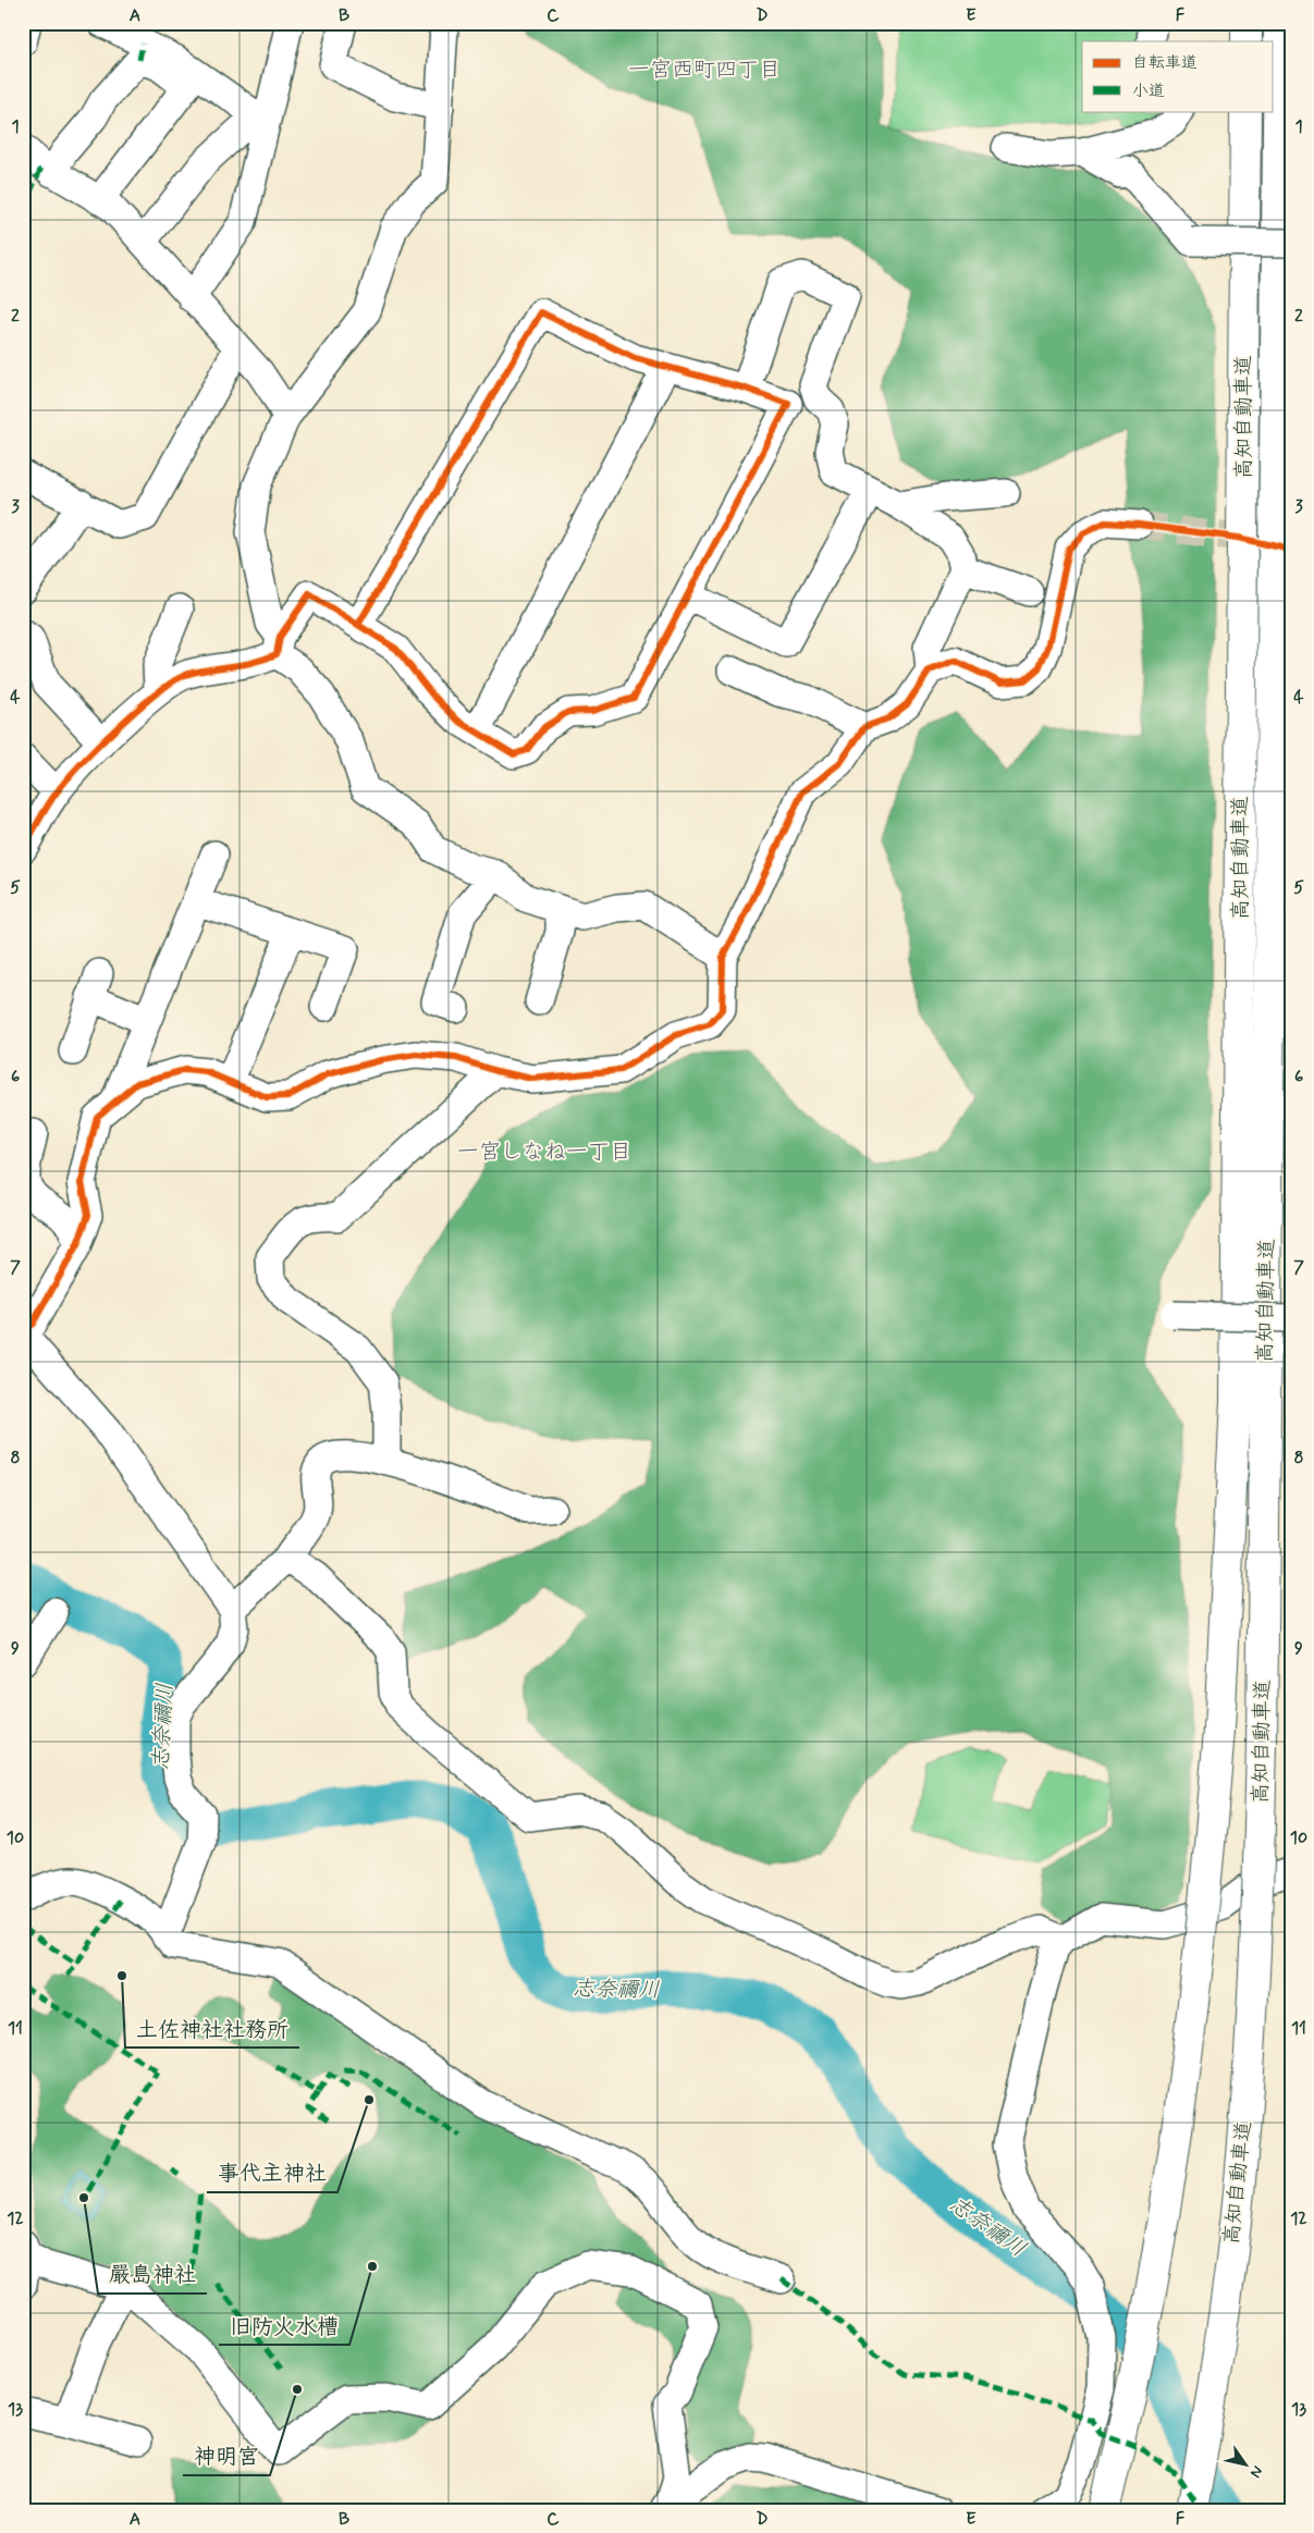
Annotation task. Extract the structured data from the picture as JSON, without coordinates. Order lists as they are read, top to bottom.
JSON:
{
  "streets": {
    "highway": ["高知自動車道"]
  },
  "districts": ["一宮西町四丁目", "一宮しなね一丁目"],
  "water": ["志奈禰川"],
  "places": [
    "土佐神社社務所",
    "事代主神社",
    "嚴島神社",
    "旧防火水槽",
    "神明宮"
  ],
  "legend": ["自転車道", "小道"],
  "north": "bottom right",
  "grid": {
    "columns": [
      "A",
      "B",
      "C",
      "D",
      "E",
      "F"
    ],
    "rows": [
      "1",
      "2",
      "3",
      "4",
      "5",
      "6",
      "7",
      "8",
      "9",
      "10",
      "11",
      "12",
      "13"
    ]
  }
}
